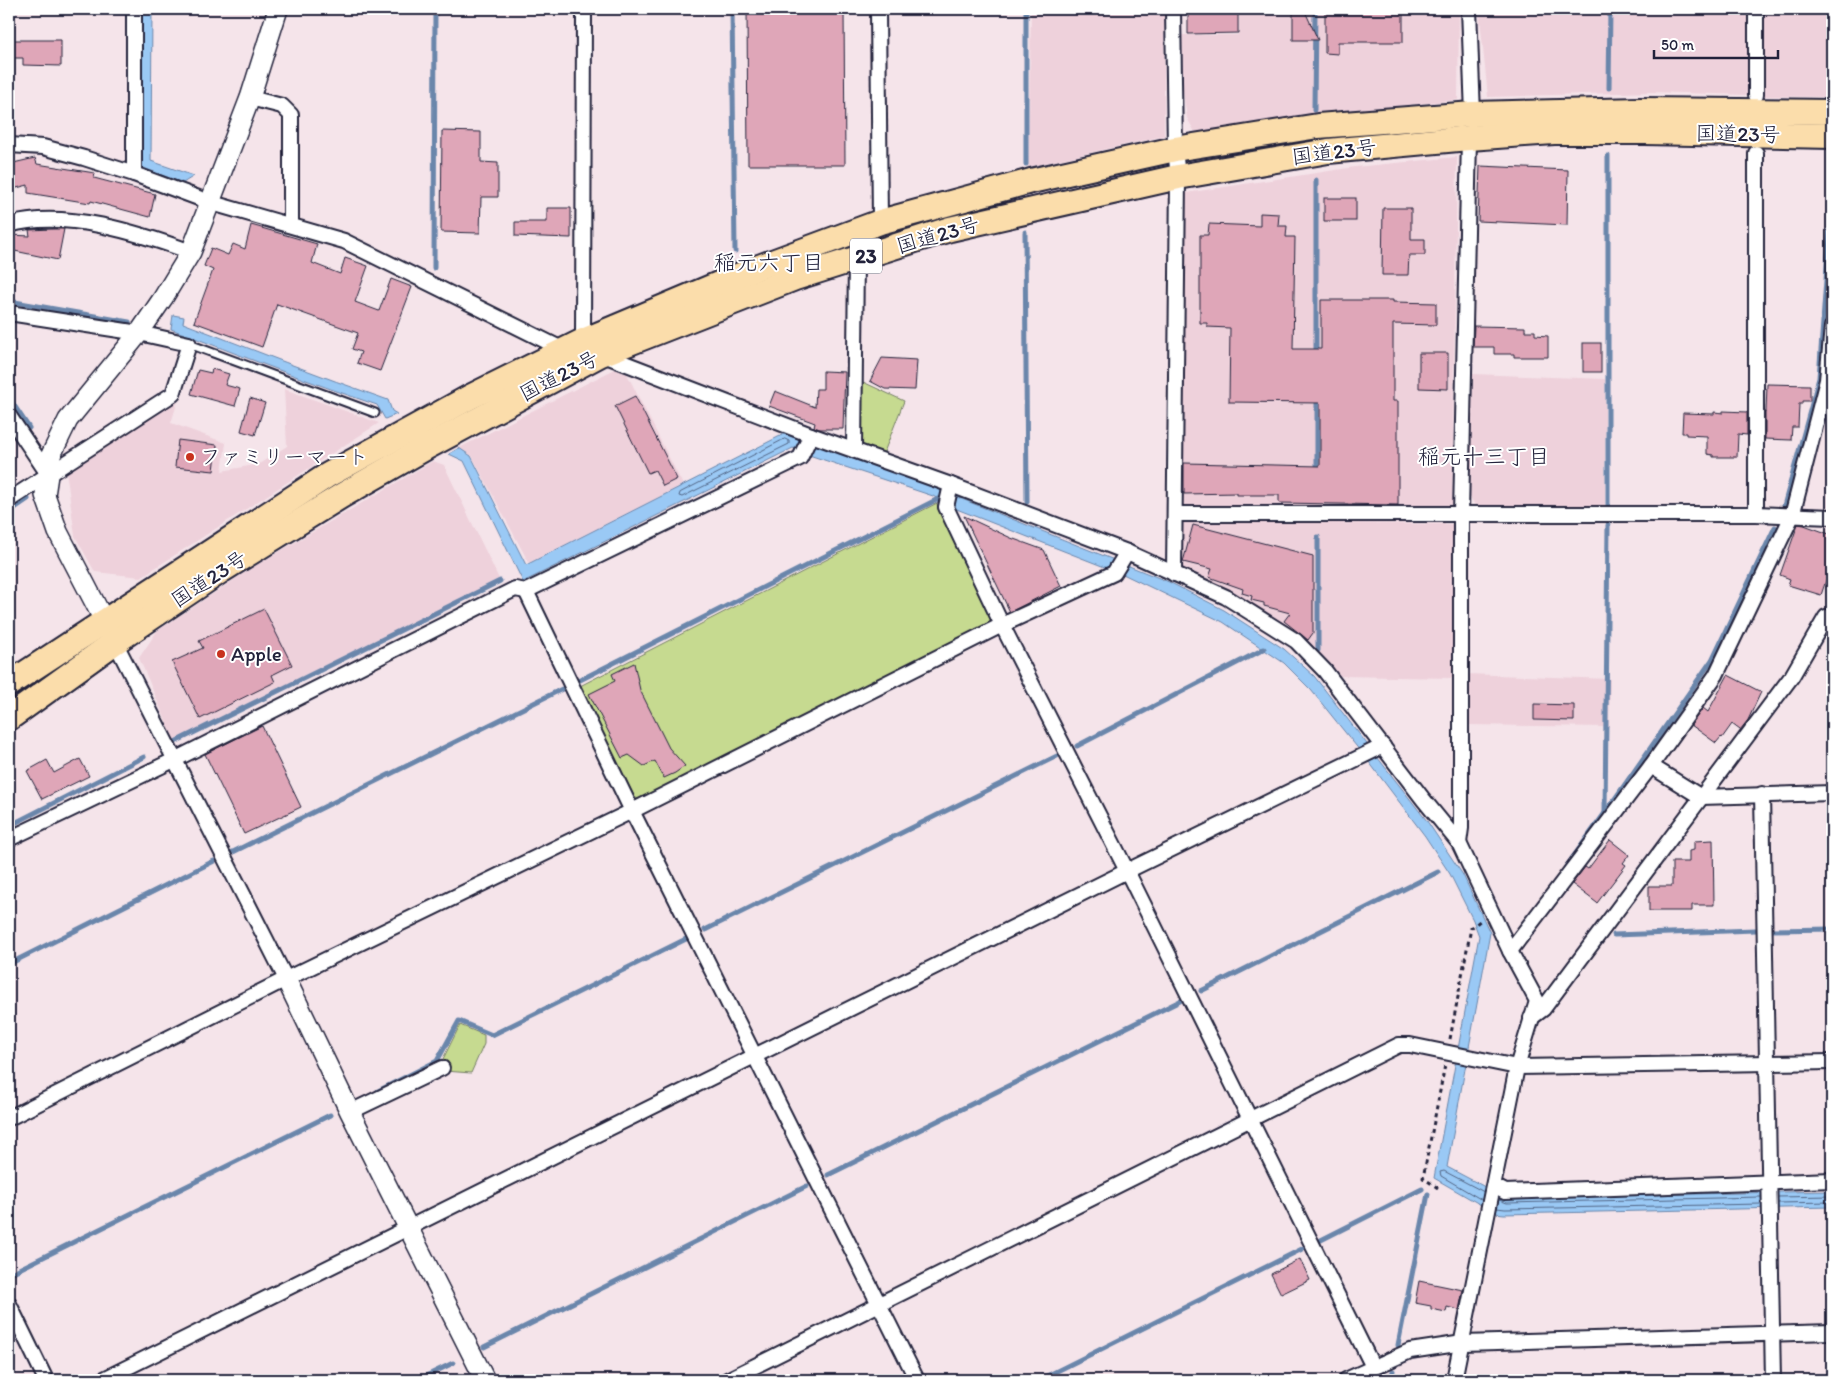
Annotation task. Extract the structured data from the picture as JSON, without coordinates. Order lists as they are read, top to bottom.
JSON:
{
  "streets": {
    "highway": ["国道23号", "23"]
  },
  "districts": ["稲元六丁目", "稲元十三丁目"],
  "places": ["ファミリーマート", "Apple"],
  "scale_bar": "50 m"
}
